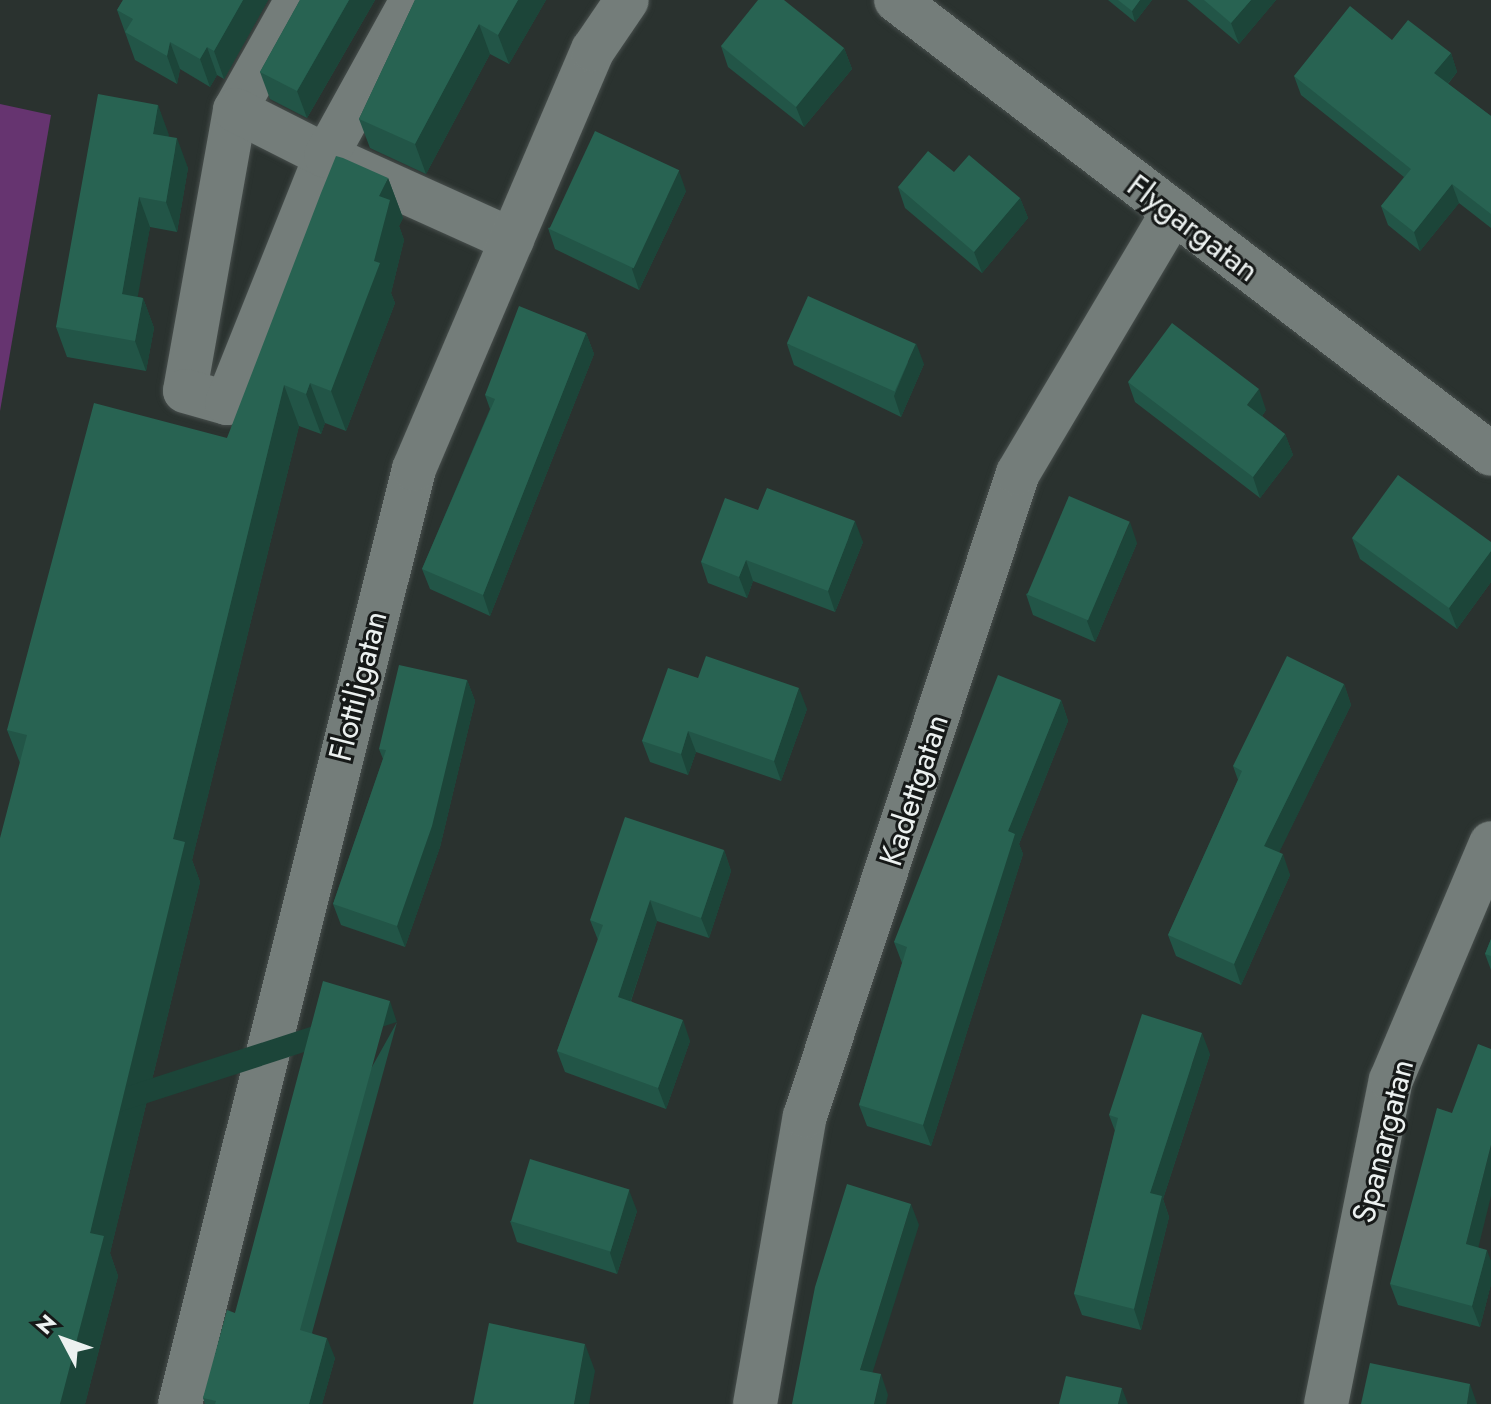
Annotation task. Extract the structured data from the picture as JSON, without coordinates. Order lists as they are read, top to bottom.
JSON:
{
  "streets": {
    "street": [
      "Flygargatan",
      "Flottiljgatan",
      "Kadettgatan",
      "Spanargatan"
    ]
  },
  "crossings": [
    ["Flygargatan", "Kadettgatan"]
  ],
  "north": "top left"
}
